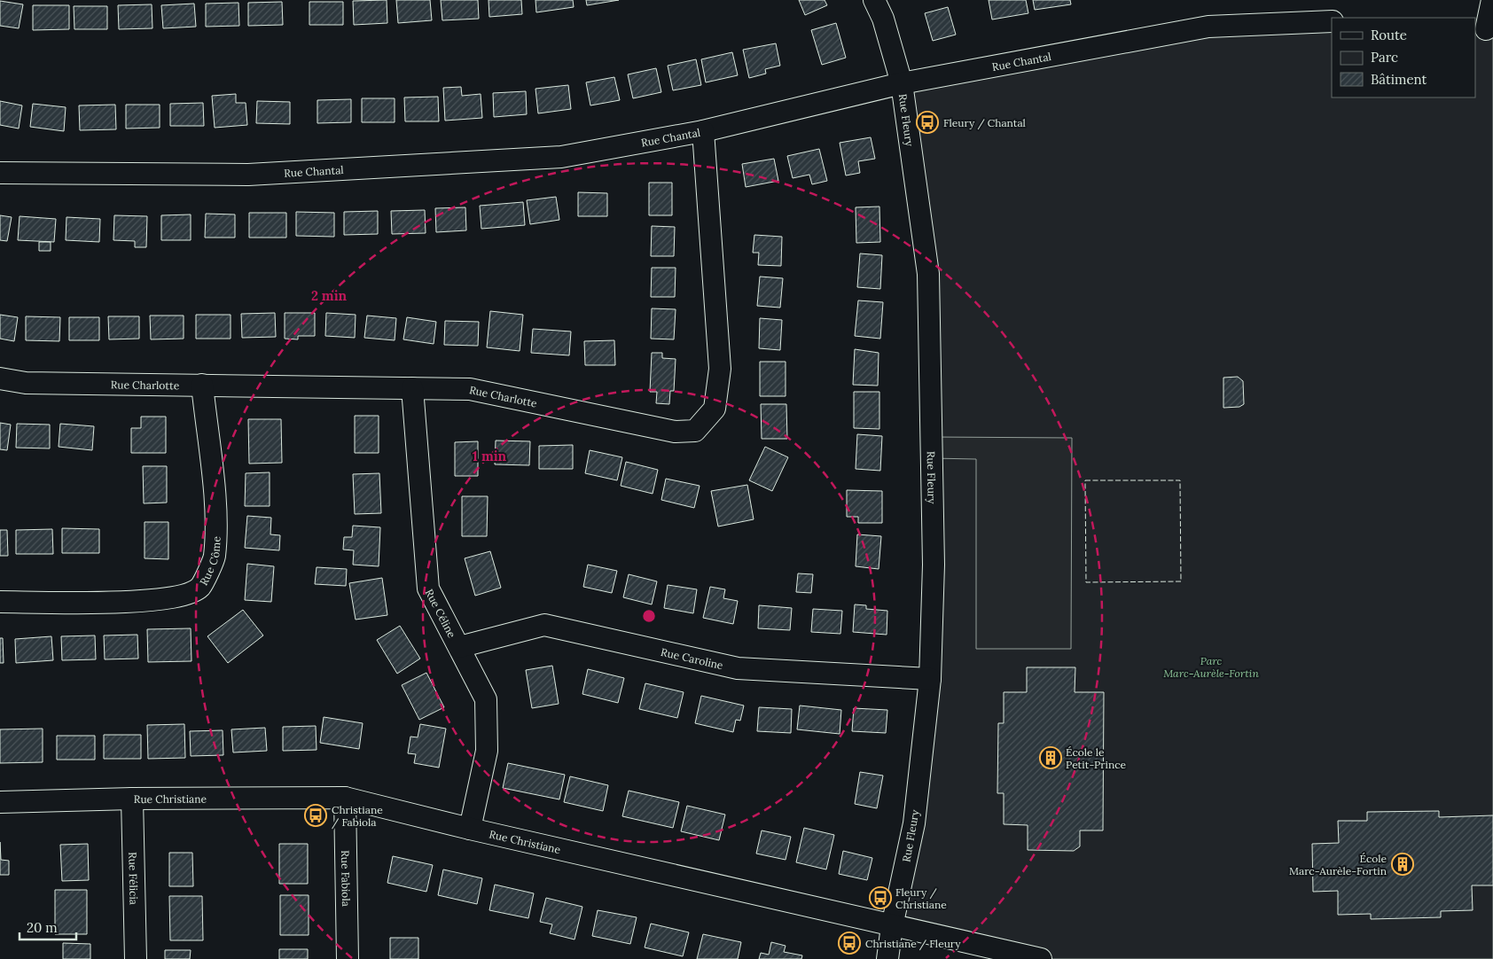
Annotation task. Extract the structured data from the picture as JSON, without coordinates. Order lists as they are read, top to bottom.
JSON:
{
  "streets": {
    "street": [
      "Rue Chantal",
      "Rue Fleury",
      "Rue Charlotte",
      "Rue Côme",
      "Rue Céline",
      "Rue Caroline",
      "Rue Christiane",
      "Rue Félicia",
      "Rue Fabiola"
    ]
  },
  "crossings": [
    ["Rue Chantal", "Rue Fleury"],
    ["Rue Chantal", "Rue Charlotte"],
    ["Rue Fleury", "Rue Caroline"],
    ["Rue Fleury", "Rue Christiane"],
    ["Rue Charlotte", "Rue Côme"],
    ["Rue Charlotte", "Rue Céline"],
    ["Rue Céline", "Rue Caroline"],
    ["Rue Céline", "Rue Christiane"],
    ["Rue Christiane", "Rue Félicia"],
    ["Rue Christiane", "Rue Fabiola"]
  ],
  "parks": ["Parc Marc-Aurèle-Fortin"],
  "places": {
    "bus stop": [
      "Fleury / Chantal",
      "Christiane / Fabiola",
      "Fleury / Christiane",
      "Christiane / Fleury"
    ],
    "building": ["École le Petit-Prince", "École Marc-Aurèle-Fortin"]
  },
  "legend": ["Route", "Parc", "Bâtiment"],
  "scale_bar": "20 m",
  "rings": ["2 min", "1 min"]
}
